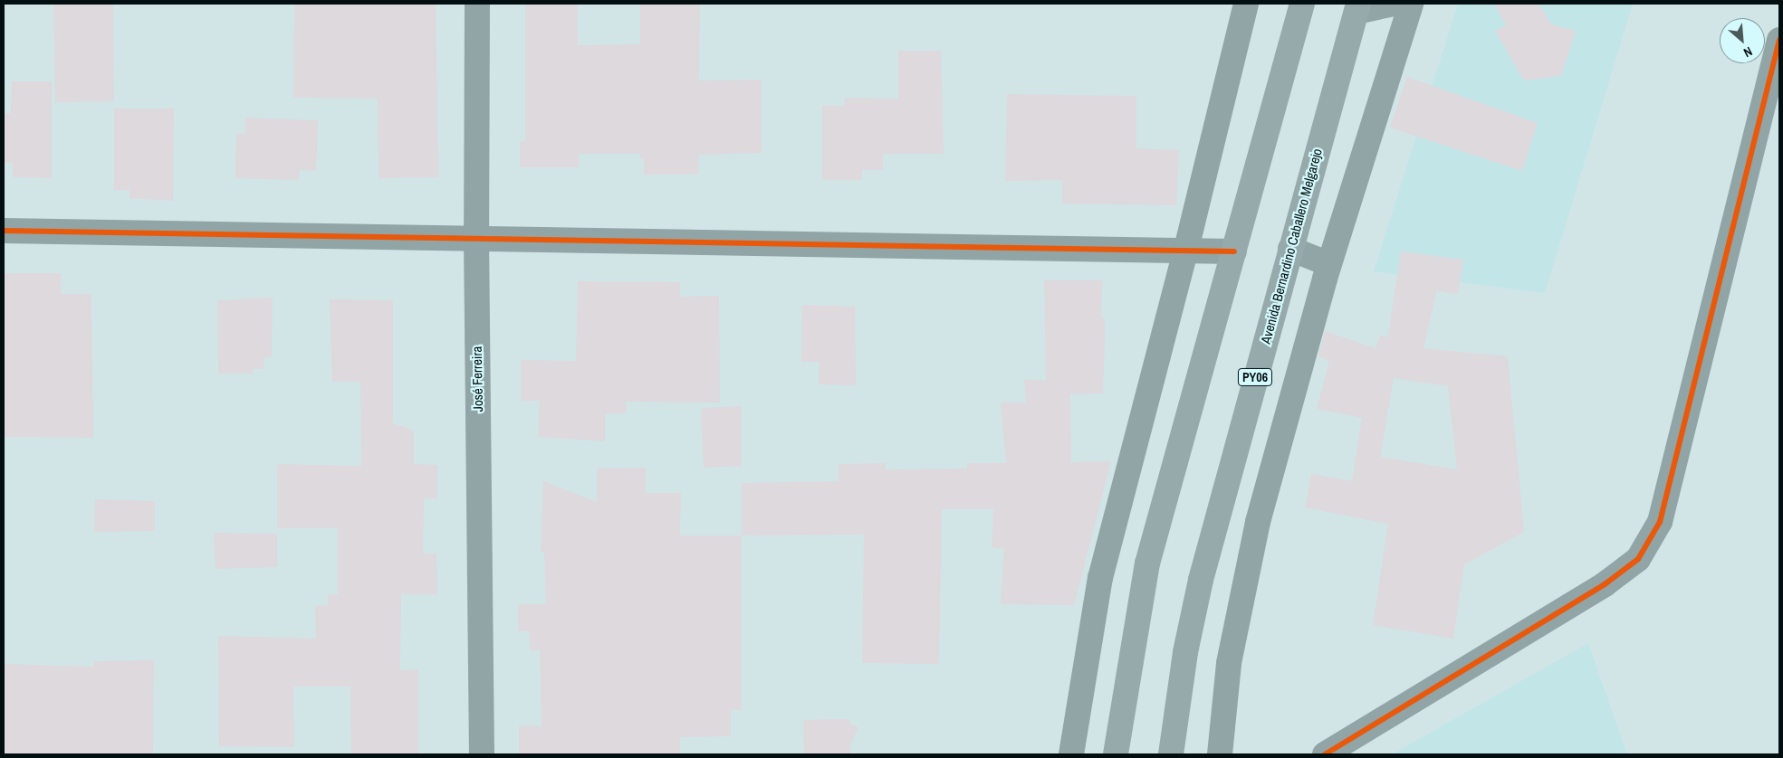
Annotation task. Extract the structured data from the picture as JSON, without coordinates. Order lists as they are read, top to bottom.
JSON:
{
  "streets": {
    "highway": ["Avenida Bernardino Caballero Melgarejo", "PY06"],
    "street": ["José Ferreira"]
  },
  "north": "bottom right"
}
